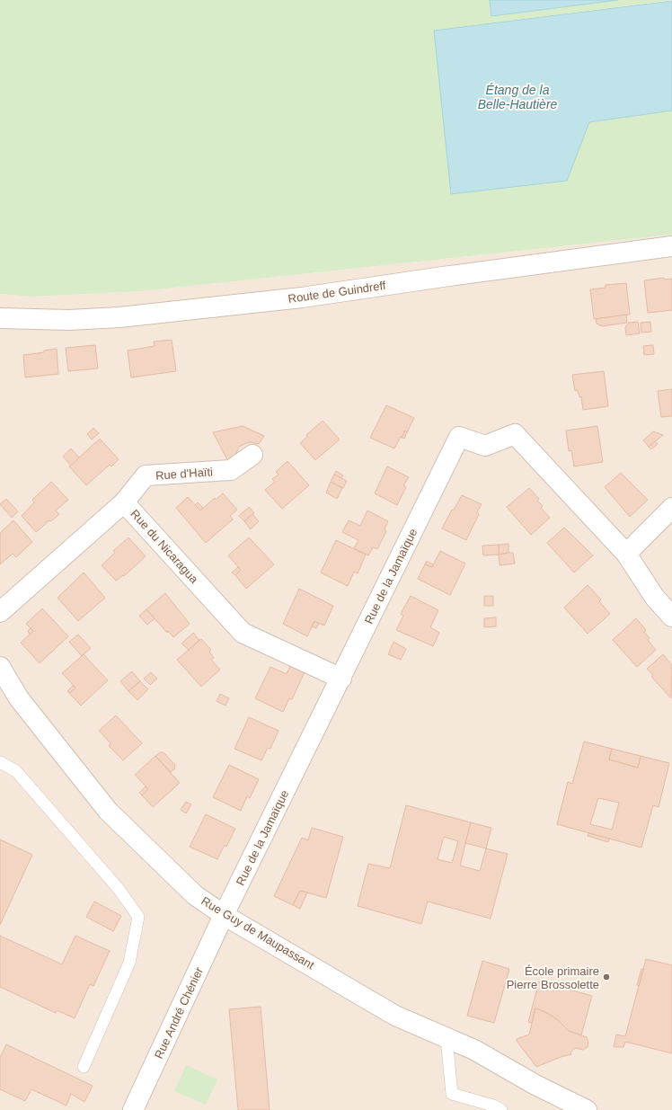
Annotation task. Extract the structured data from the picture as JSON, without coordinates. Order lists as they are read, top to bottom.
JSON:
{
  "streets": {
    "street": [
      "Route de Guindreff",
      "Rue d'Haïti",
      "Rue du Nicaragua",
      "Rue de la Jamaïque",
      "Rue Guy de Maupassant",
      "Rue André Chénier"
    ]
  },
  "crossings": [
    ["Rue d'Haïti", "Rue du Nicaragua"],
    ["Rue du Nicaragua", "Rue de la Jamaïque"],
    ["Rue de la Jamaïque", "Rue Guy de Maupassant"],
    ["Rue de la Jamaïque", "Rue André Chénier"],
    ["Rue Guy de Maupassant", "Rue André Chénier"]
  ],
  "water": ["Étang de la Belle-Hautière"],
  "places": ["École primaire Pierre Brossolette"]
}
